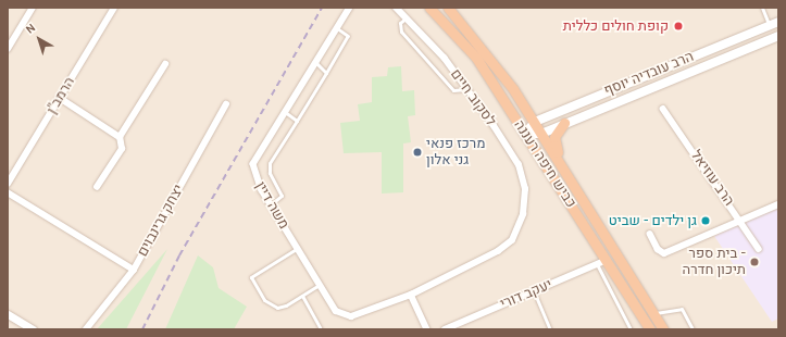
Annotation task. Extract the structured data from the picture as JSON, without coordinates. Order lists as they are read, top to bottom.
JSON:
{
  "streets": {
    "highway": ["כביש חיפה רעננה"],
    "main road": ["הרב עובדיה יוסף"],
    "street": [
      "הרמב\"ן",
      "לסקוב חיים",
      "הרב עוזיאל",
      "משה דיין",
      "יצחק גרינבוים",
      "יעקב דורי"
    ]
  },
  "crossings": [
    ["הרב עובדיה יוסף", "כביש חיפה רעננה"],
    ["לסקוב חיים", "משה דיין"],
    ["כביש חיפה רעננה", "יעקב דורי"]
  ],
  "places": [
    "קופת חולים כללית",
    "מרכז פנאי גני אלון",
    "גן ילדים - שביט",
    "בית ספר - תיכון חדרה"
  ],
  "north": "top left"
}
